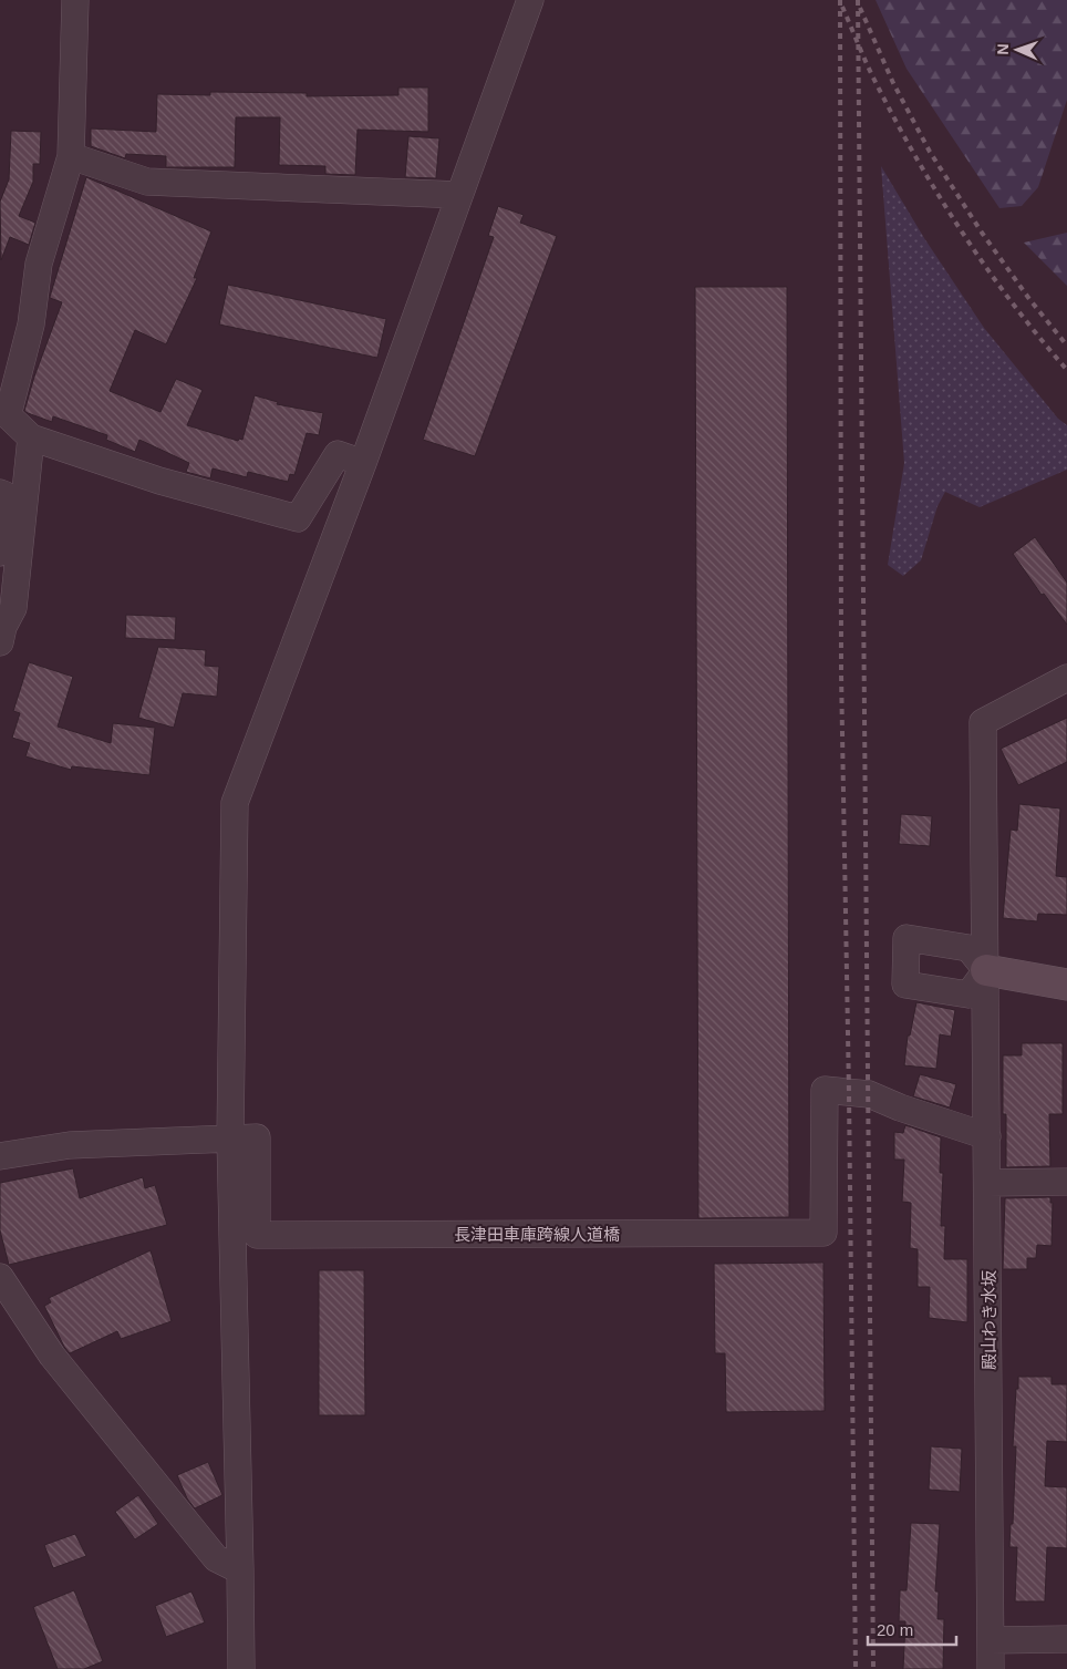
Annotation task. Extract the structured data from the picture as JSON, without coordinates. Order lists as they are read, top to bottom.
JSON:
{
  "streets": {
    "street": ["長津田車庫跨線人道橋", "殿山わき水坂"]
  },
  "crossings": [
    ["長津田車庫跨線人道橋", "殿山わき水坂"]
  ],
  "scale_bar": "20 m",
  "north": "left"
}
